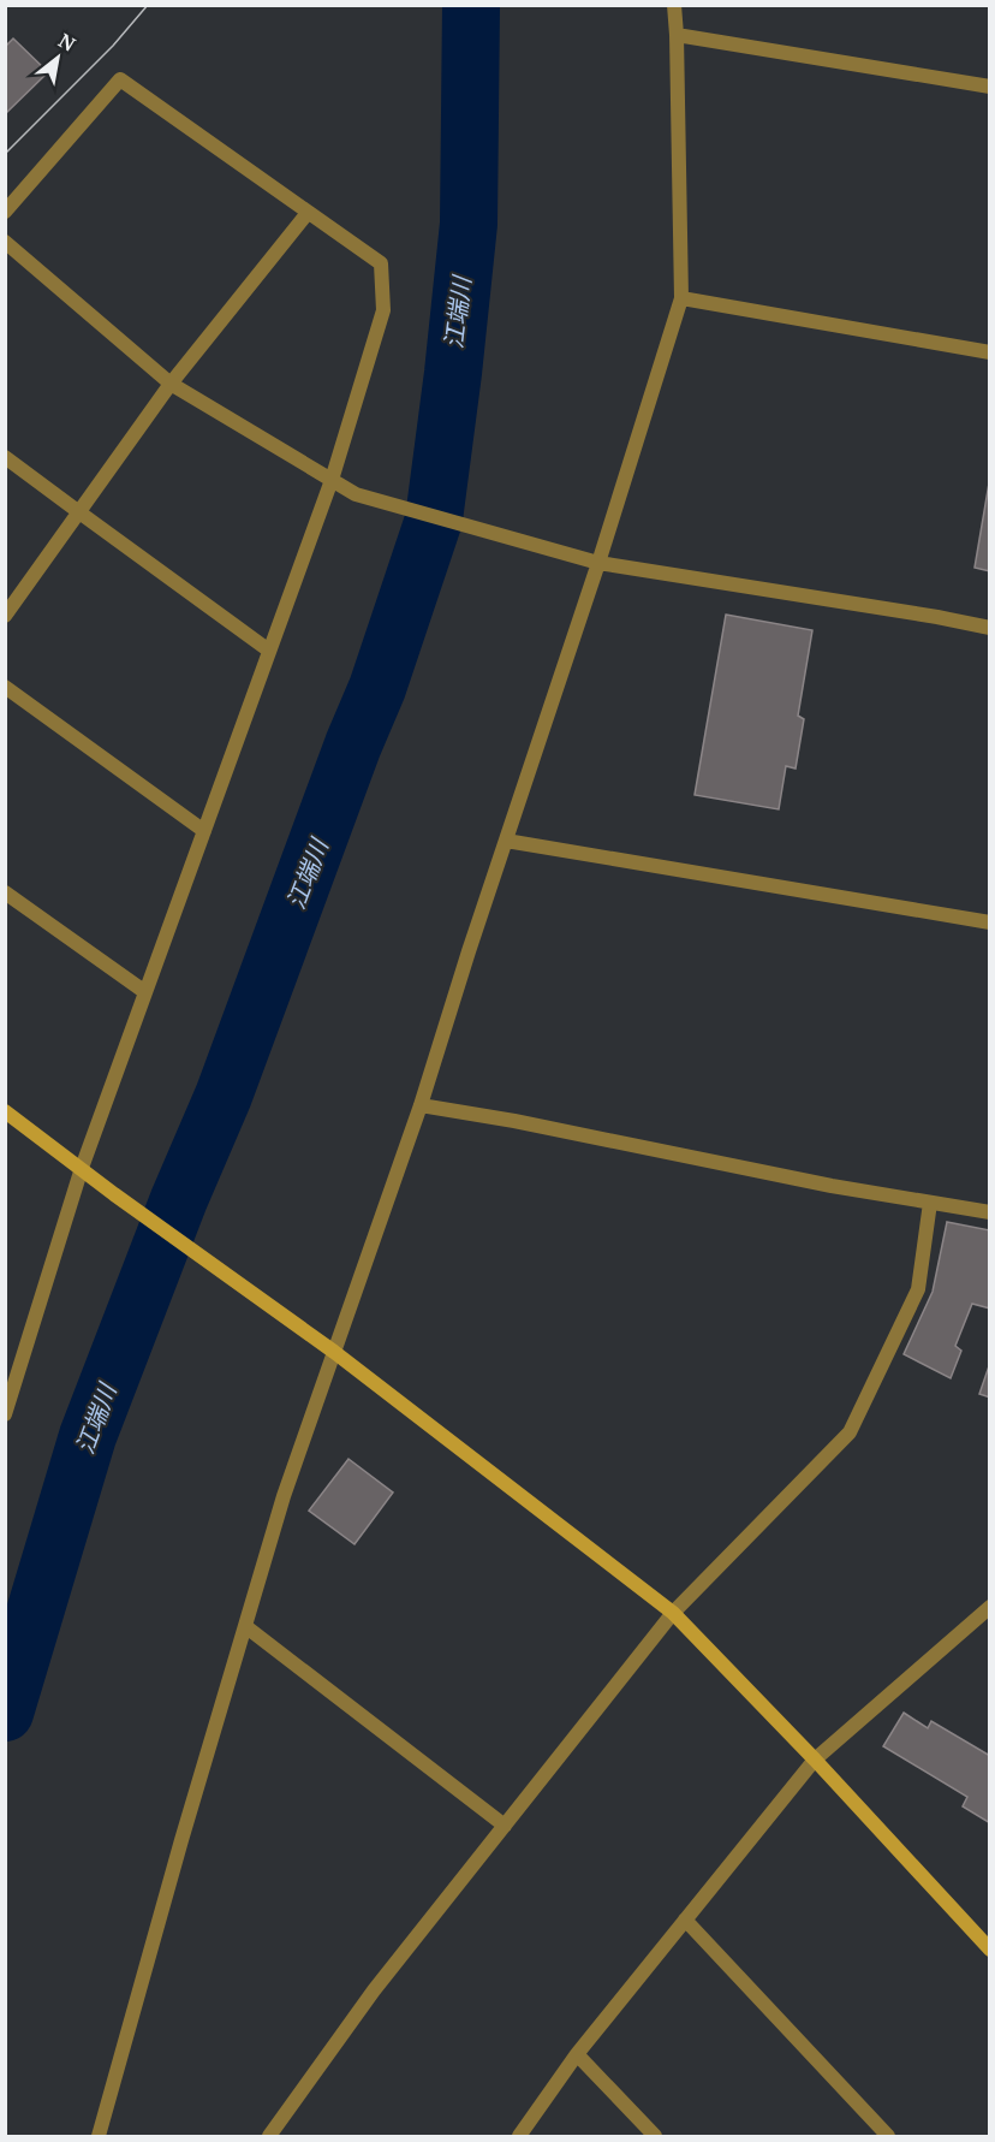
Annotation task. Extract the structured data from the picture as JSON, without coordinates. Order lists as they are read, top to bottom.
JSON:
{
  "water": ["江端川"],
  "north": "top right"
}
